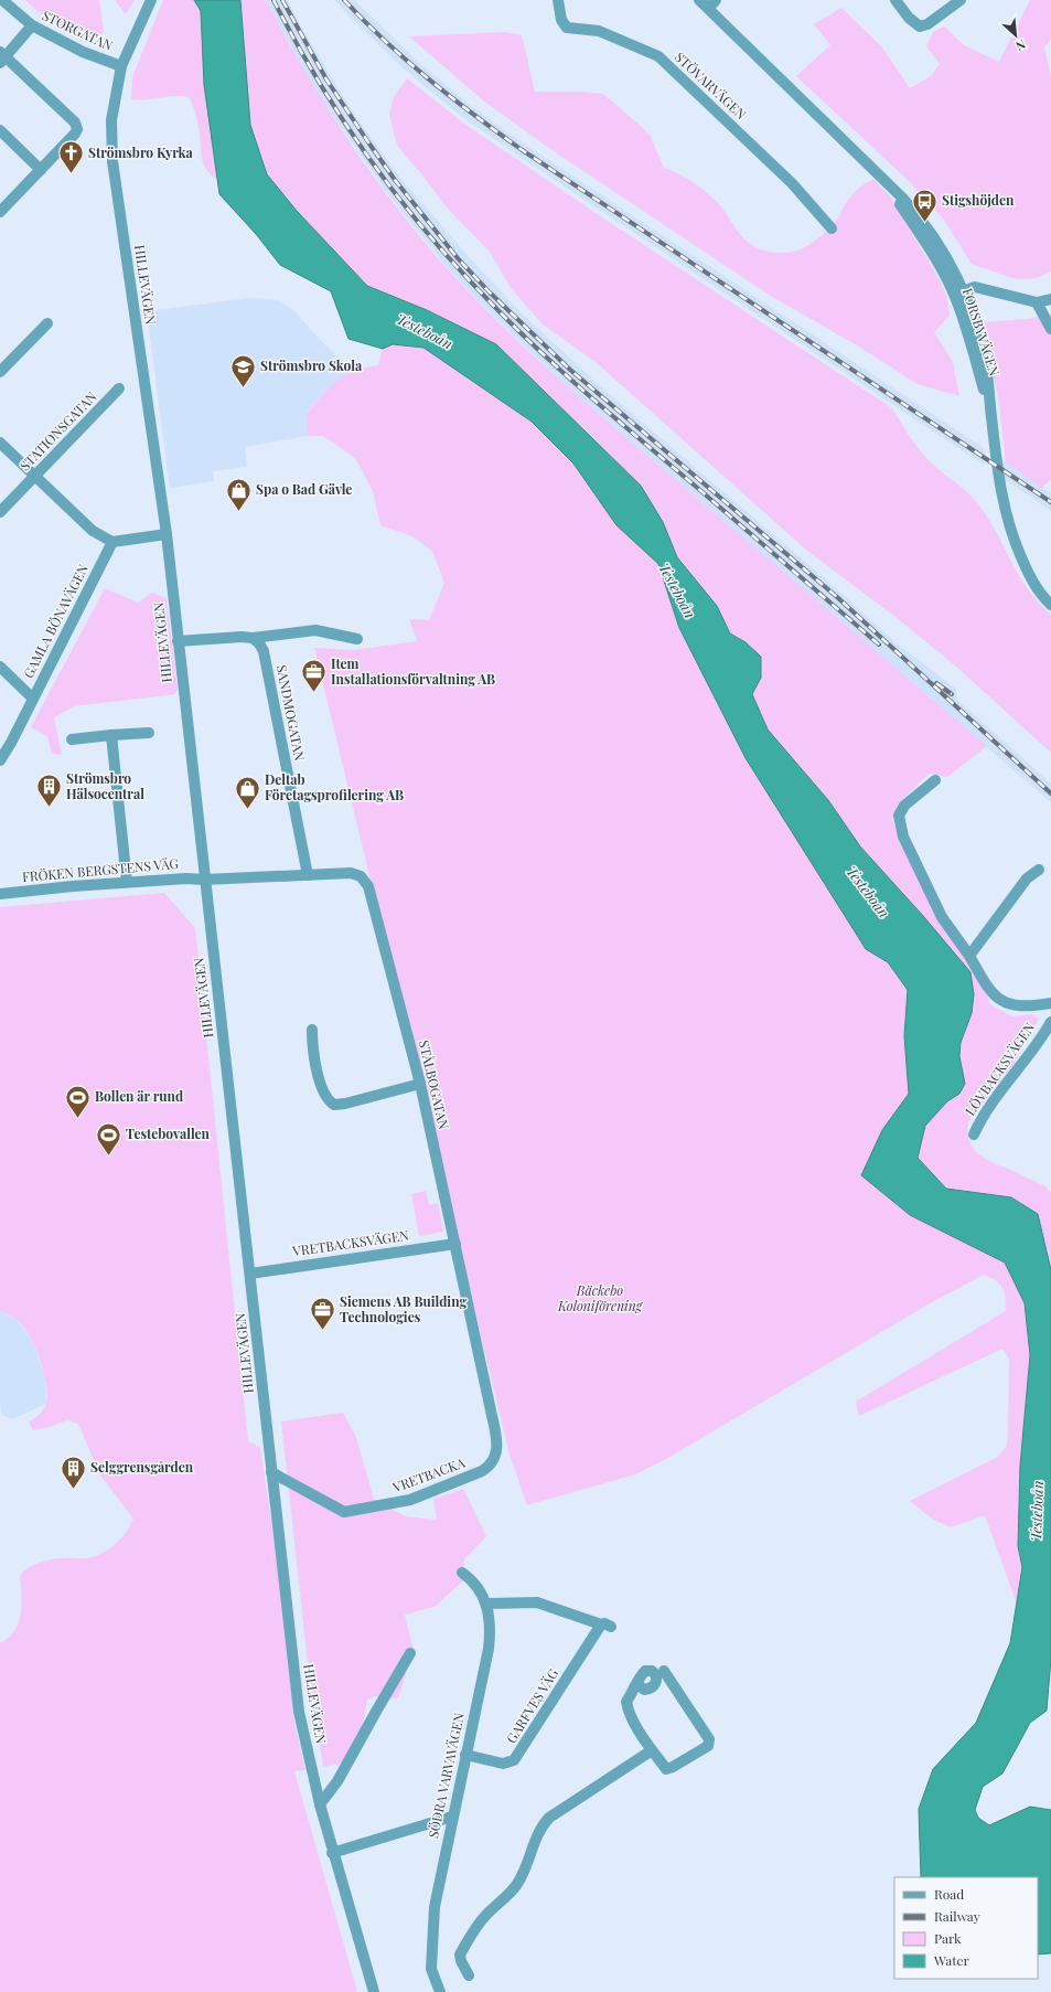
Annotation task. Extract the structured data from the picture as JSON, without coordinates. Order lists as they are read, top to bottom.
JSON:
{
  "streets": {
    "street": [
      "STORGATAN",
      "STÖVARVÄGEN",
      "HILLEVÄGEN",
      "FORSBYVÄGEN",
      "STATIONSGATAN",
      "GAMLA BÖNAVÄGEN",
      "SANDMOGATAN",
      "FRÖKEN BERGSTENS VÄG",
      "LÖVBACKSVÄGEN",
      "STÅLBOGATAN",
      "VRETBACKSVÄGEN",
      "VRETBACKA",
      "GARFVES VÄG",
      "SÖDRA VARVAVÄGEN"
    ]
  },
  "crossings": [
    ["STORGATAN", "HILLEVÄGEN"],
    ["HILLEVÄGEN", "FRÖKEN BERGSTENS VÄG"],
    ["HILLEVÄGEN", "STÅLBOGATAN"],
    ["HILLEVÄGEN", "VRETBACKSVÄGEN"],
    ["HILLEVÄGEN", "VRETBACKA"],
    ["SANDMOGATAN", "STÅLBOGATAN"],
    ["FRÖKEN BERGSTENS VÄG", "STÅLBOGATAN"],
    ["STÅLBOGATAN", "VRETBACKSVÄGEN"],
    ["STÅLBOGATAN", "VRETBACKA"],
    ["GARFVES VÄG", "SÖDRA VARVAVÄGEN"]
  ],
  "water": ["Testeboån"],
  "parks": ["Bäckebo Koloniförening"],
  "places": {
    "church": ["Strömsbro Kyrka"],
    "bus stop": ["Stigshöjden"],
    "school or university": ["Strömsbro Skola"],
    "shop": ["Spa o Bad Gävle", "Deltab Företagsprofilering AB"],
    "office": ["Item Installationsförvaltning AB", "Siemens AB Building Technologies"],
    "building": ["Strömsbro Hälsocentral", "Selggrensgården"],
    "sports": ["Bollen är rund", "Testebovallen"]
  },
  "legend": [
    "Road",
    "Railway",
    "Park",
    "Water"
  ],
  "north": "bottom right"
}
